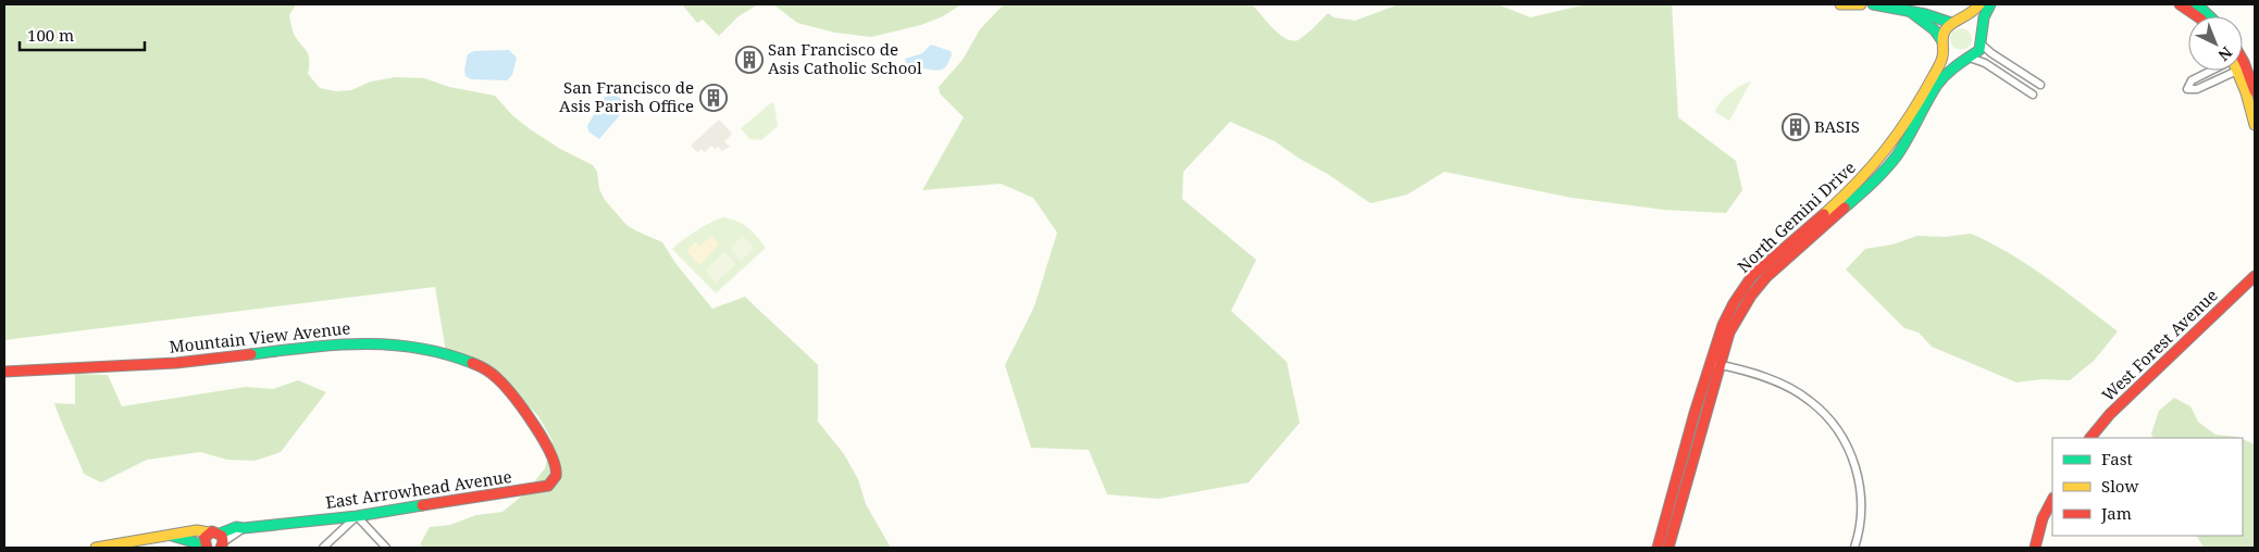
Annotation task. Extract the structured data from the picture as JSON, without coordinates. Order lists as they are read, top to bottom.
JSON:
{
  "streets": {
    "street": [
      "North Gemini Drive",
      "Mountain View Avenue",
      "West Forest Avenue",
      "East Arrowhead Avenue"
    ]
  },
  "crossings": [
    ["Mountain View Avenue", "East Arrowhead Avenue"]
  ],
  "places": {
    "building": ["San Francisco de Asis Catholic School", "San Francisco de Asis Parish Office", "BASIS"]
  },
  "legend": ["Fast", "Slow", "Jam"],
  "scale_bar": "100 m",
  "north": "bottom right"
}
